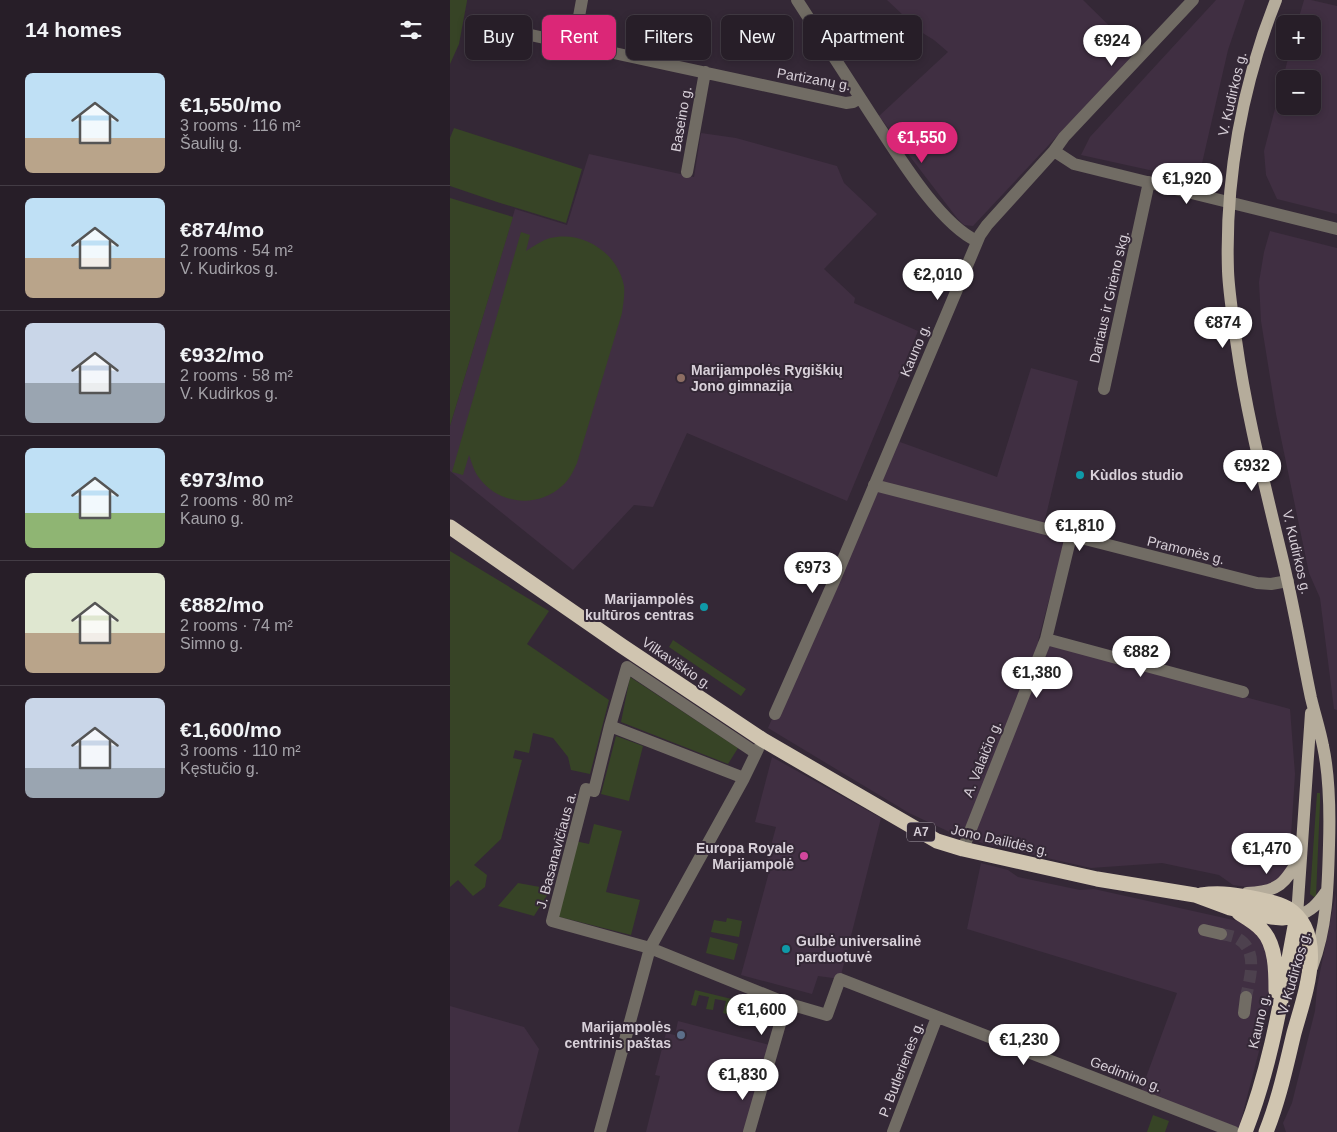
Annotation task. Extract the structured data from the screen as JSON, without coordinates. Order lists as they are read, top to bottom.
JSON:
{
  "streets": {
    "highway": [
      "V. Kudirkos g.",
      "Kauno g.",
      "Vilkaviškio g.",
      "A7",
      "Jono Dailidės g."
    ],
    "street": [
      "Partizanų g.",
      "Baseino g.",
      "Dariaus ir Girėno skg.",
      "Pramonės g.",
      "A. Valaičio g.",
      "J. Basanavičiaus a.",
      "P. Butlerienės g.",
      "Gedimino g."
    ]
  },
  "crossings": [
    ["Partizanų g.", "Baseino g."],
    ["V. Kudirkos g.", "Kauno g."],
    ["V. Kudirkos g.", "Pramonės g."],
    ["Kauno g.", "Pramonės g."],
    ["Pramonės g.", "A. Valaičio g."],
    ["Vilkaviškio g.", "Jono Dailidės g."],
    ["A. Valaičio g.", "Jono Dailidės g."],
    ["J. Basanavičiaus a.", "Gedimino g."],
    ["P. Butlerienės g.", "Gedimino g."]
  ],
  "places": [
    "Marijampolės Rygiškių Jono gimnazija",
    "Kùdlos studio",
    "Marijampolės kultūros centras",
    "Europa Royale Marijampolė",
    "Gulbė universalinė parduotuvė",
    "Marijampolės centrinis paštas"
  ],
  "page": {
    "heading": "14 homes",
    "map_buttons": ["+", "−"],
    "chip": [
      "Buy",
      "Rent",
      "Filters",
      "New",
      "Apartment"
    ],
    "price": [
      "€924",
      "€1,550",
      "€1,920",
      "€2,010",
      "€874",
      "€932",
      "€1,810",
      "€973",
      "€882",
      "€1,380",
      "€1,470",
      "€1,600",
      "€1,230",
      "€1,830"
    ],
    "list": [
      {
        "name": "€1,550/mo",
        "note": "3 rooms · 116 m² · Šaulių g."
      },
      {
        "name": "€874/mo",
        "note": "2 rooms · 54 m² · V. Kudirkos g."
      },
      {
        "name": "€932/mo",
        "note": "2 rooms · 58 m² · V. Kudirkos g."
      },
      {
        "name": "€973/mo",
        "note": "2 rooms · 80 m² · Kauno g."
      },
      {
        "name": "€882/mo",
        "note": "2 rooms · 74 m² · Simno g."
      },
      {
        "name": "€1,600/mo",
        "note": "3 rooms · 110 m² · Kęstučio g."
      }
    ]
  }
}
